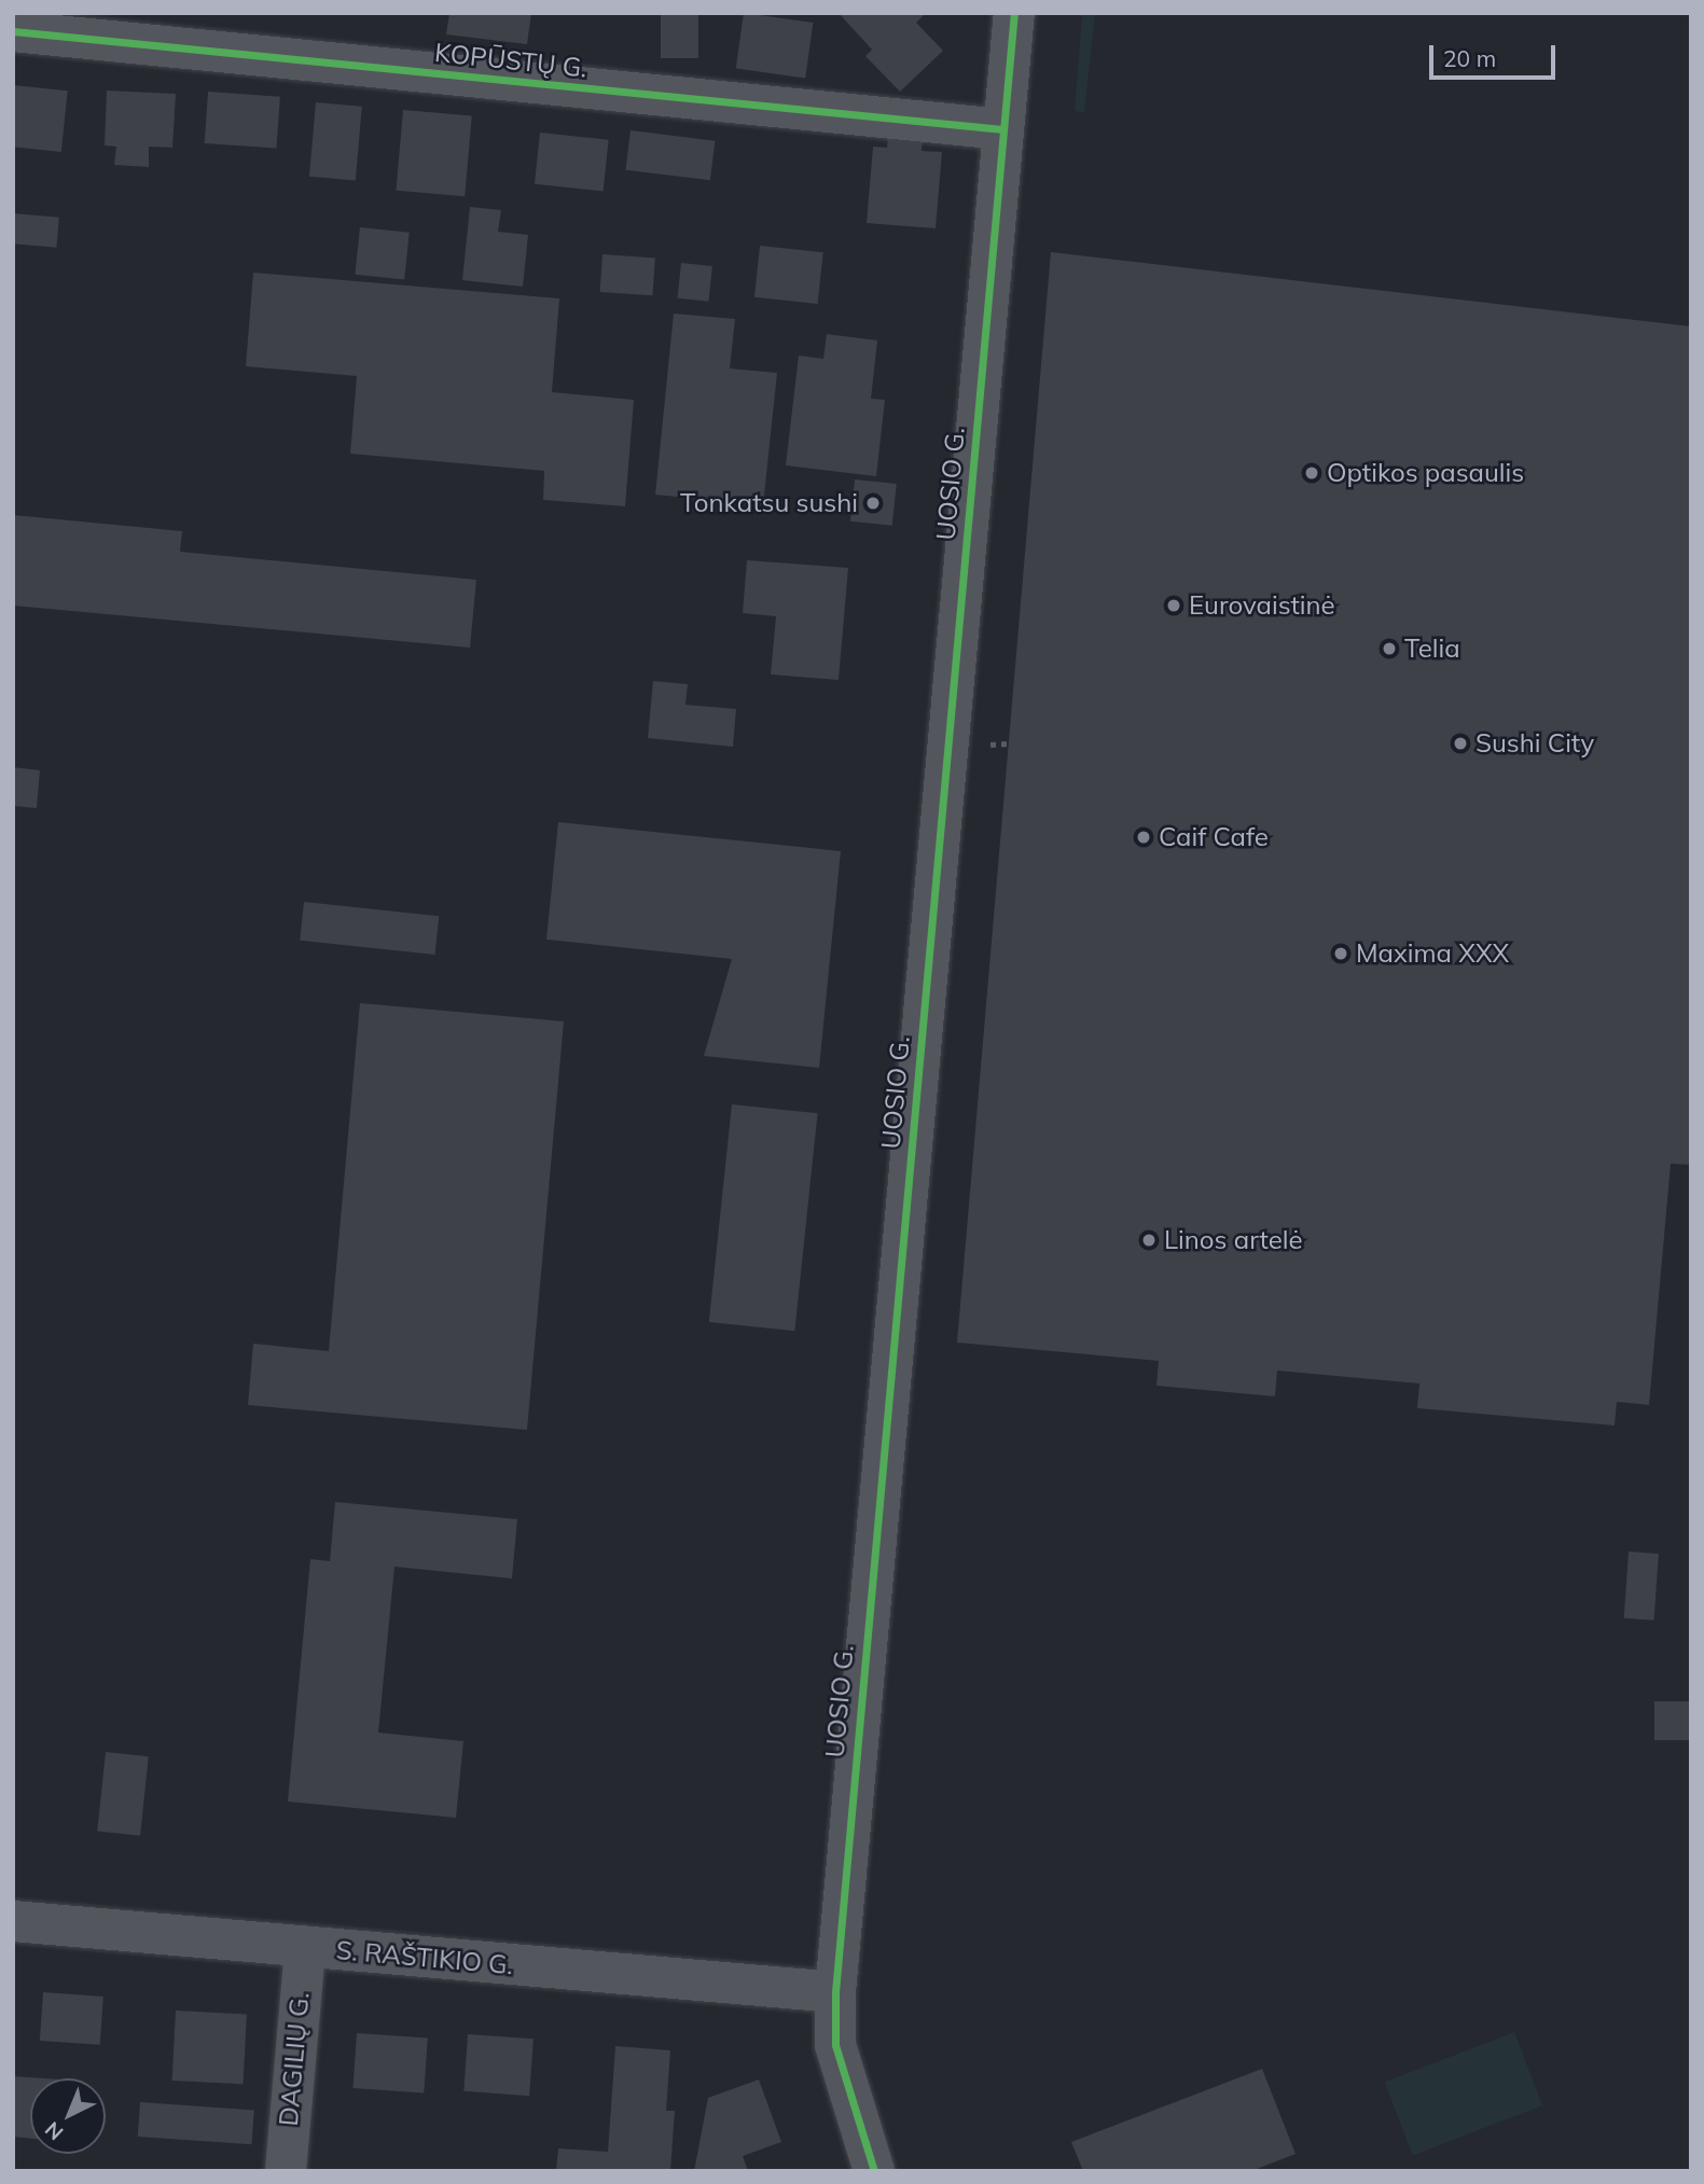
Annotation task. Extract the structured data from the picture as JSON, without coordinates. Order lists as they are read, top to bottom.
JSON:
{
  "streets": {
    "street": [
      "KOPŪSTŲ G.",
      "UOSIO G.",
      "S. RAŠTIKIO G.",
      "DAGILIŲ G."
    ]
  },
  "crossings": [
    ["KOPŪSTŲ G.", "UOSIO G."],
    ["UOSIO G.", "S. RAŠTIKIO G."],
    ["S. RAŠTIKIO G.", "DAGILIŲ G."]
  ],
  "places": [
    "Optikos pasaulis",
    "Tonkatsu sushi",
    "Eurovaistinė",
    "Telia",
    "Sushi City",
    "Caif Cafe",
    "Maxima XXX",
    "Linos artelė"
  ],
  "scale_bar": "20 m",
  "north": "bottom left"
}
